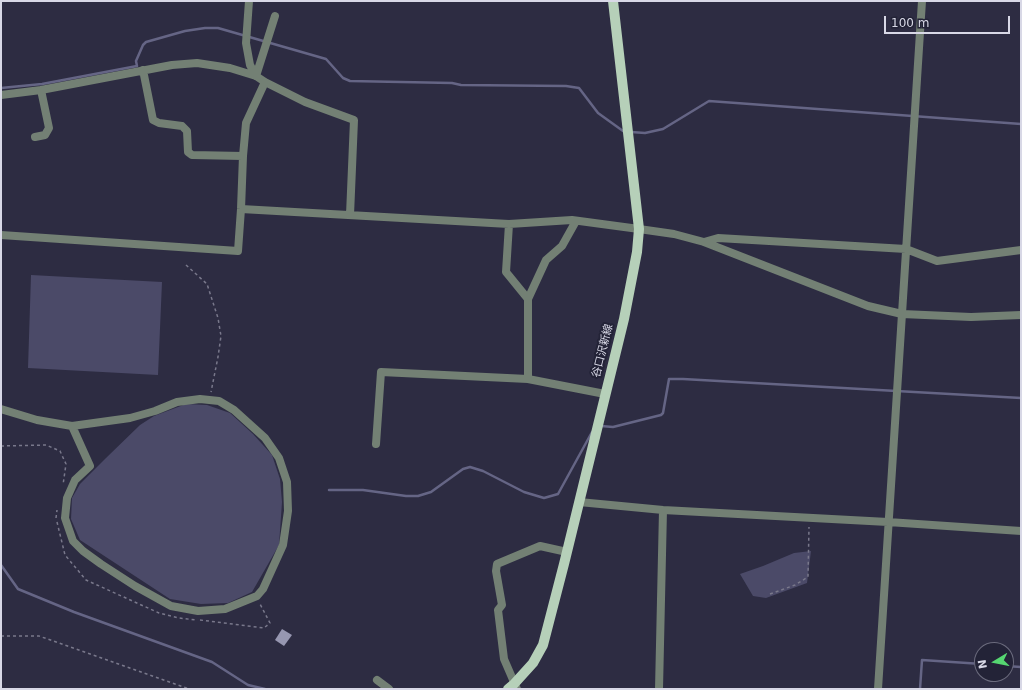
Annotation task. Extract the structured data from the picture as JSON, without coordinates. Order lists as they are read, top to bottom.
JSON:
{
  "streets": {
    "main road": ["谷口沢新線"]
  },
  "scale_bar": "100 m",
  "north": "left"
}
